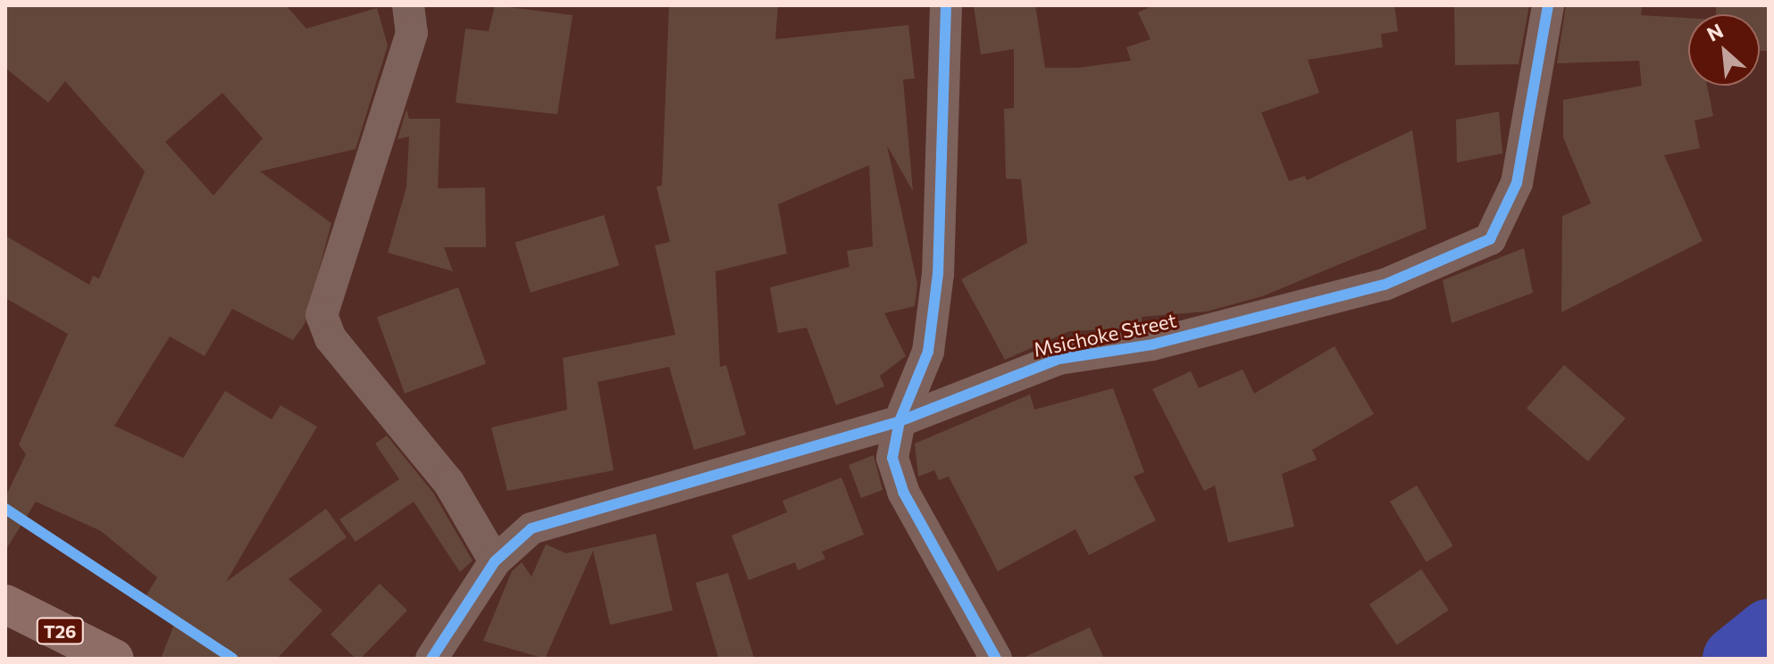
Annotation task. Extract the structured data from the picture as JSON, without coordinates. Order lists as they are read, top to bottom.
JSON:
{
  "streets": {
    "highway": ["T26"],
    "street": ["Msichoke Street"]
  },
  "north": "top left"
}
